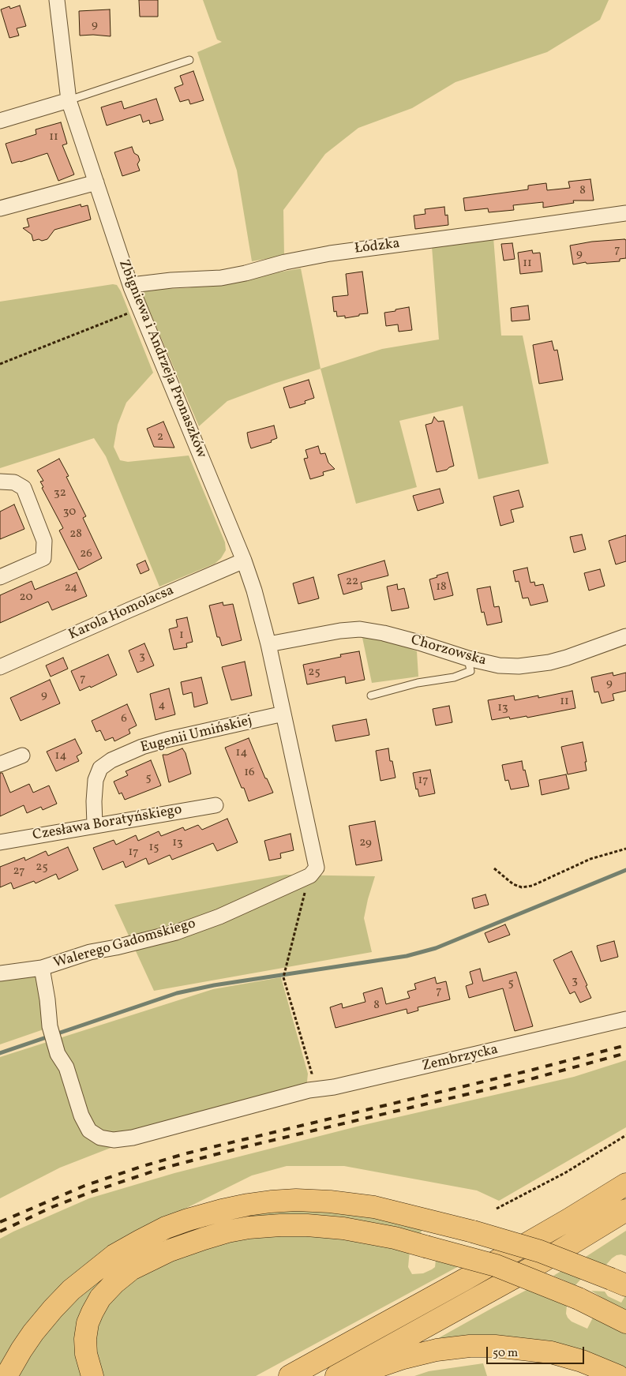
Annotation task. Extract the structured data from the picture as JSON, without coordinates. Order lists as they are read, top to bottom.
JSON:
{
  "streets": {
    "street": [
      "Łódzka",
      "Zbigniewa i Andrzeja Pronaszków",
      "Karola Homolacsa",
      "Chorzowska",
      "Eugenii Umińskiej",
      "Czesława Boratyńskiego",
      "Walerego Gadomskiego",
      "Zembrzycka"
    ]
  },
  "crossings": [
    ["Łódzka", "Zbigniewa i Andrzeja Pronaszków"],
    ["Zbigniewa i Andrzeja Pronaszków", "Karola Homolacsa"],
    ["Zbigniewa i Andrzeja Pronaszków", "Chorzowska"],
    ["Zbigniewa i Andrzeja Pronaszków", "Eugenii Umińskiej"],
    ["Eugenii Umińskiej", "Czesława Boratyńskiego"],
    ["Walerego Gadomskiego", "Zembrzycka"]
  ],
  "house_numbers": [
    "9",
    "11",
    "8",
    "7",
    "9",
    "11",
    "2",
    "32",
    "30",
    "28",
    "26",
    "22",
    "18",
    "24",
    "20",
    "1",
    "3",
    "25",
    "7",
    "9",
    "9",
    "11",
    "4",
    "13",
    "6",
    "14",
    "14",
    "16",
    "5",
    "17",
    "13",
    "29",
    "15",
    "17",
    "25",
    "27",
    "3",
    "5",
    "7",
    "8"
  ],
  "scale_bar": "50 m"
}
